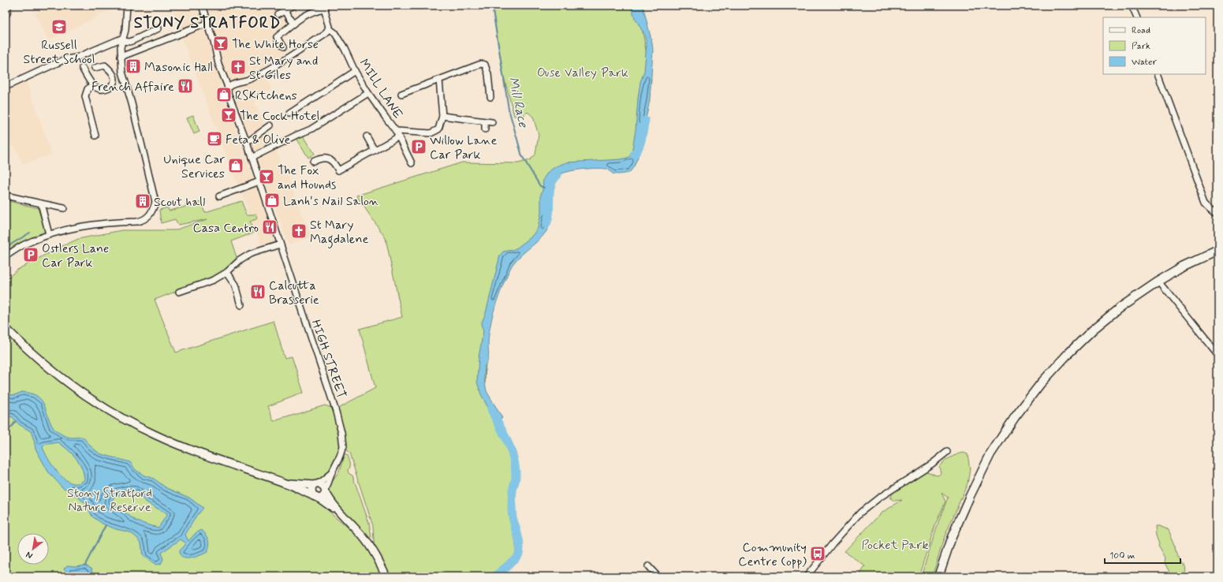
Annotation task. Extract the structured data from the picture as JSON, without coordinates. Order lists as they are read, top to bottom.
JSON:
{
  "streets": {
    "street": ["MILL LANE", "HIGH STREET"]
  },
  "districts": ["STONY STRATFORD"],
  "water": ["Mill Race"],
  "parks": ["Ouse Valley Park", "Stony Stratford Nature Reserve", "Pocket Park"],
  "places": {
    "school or university": ["Russell Street School"],
    "bar": ["The White Horse", "The Cock Hotel", "The Fox and Hounds"],
    "building": ["Masonic Hall", "Scout hall"],
    "church": ["St Mary and St Giles", "St Mary Magdalene"],
    "restaurant": ["French Affaire", "Casa Centro", "Calcutta Brasserie"],
    "shop": ["RSKitchens", "Unique Car Services", "Lanh's Nail Salon"],
    "cafe": ["Feta & Olive"],
    "parking": ["Willow Lane Car Park", "Ostlers Lane Car Park"],
    "bus stop": ["Community Centre (opp)"]
  },
  "legend": ["Road", "Park", "Water"],
  "scale_bar": "100 m",
  "north": "bottom left"
}
